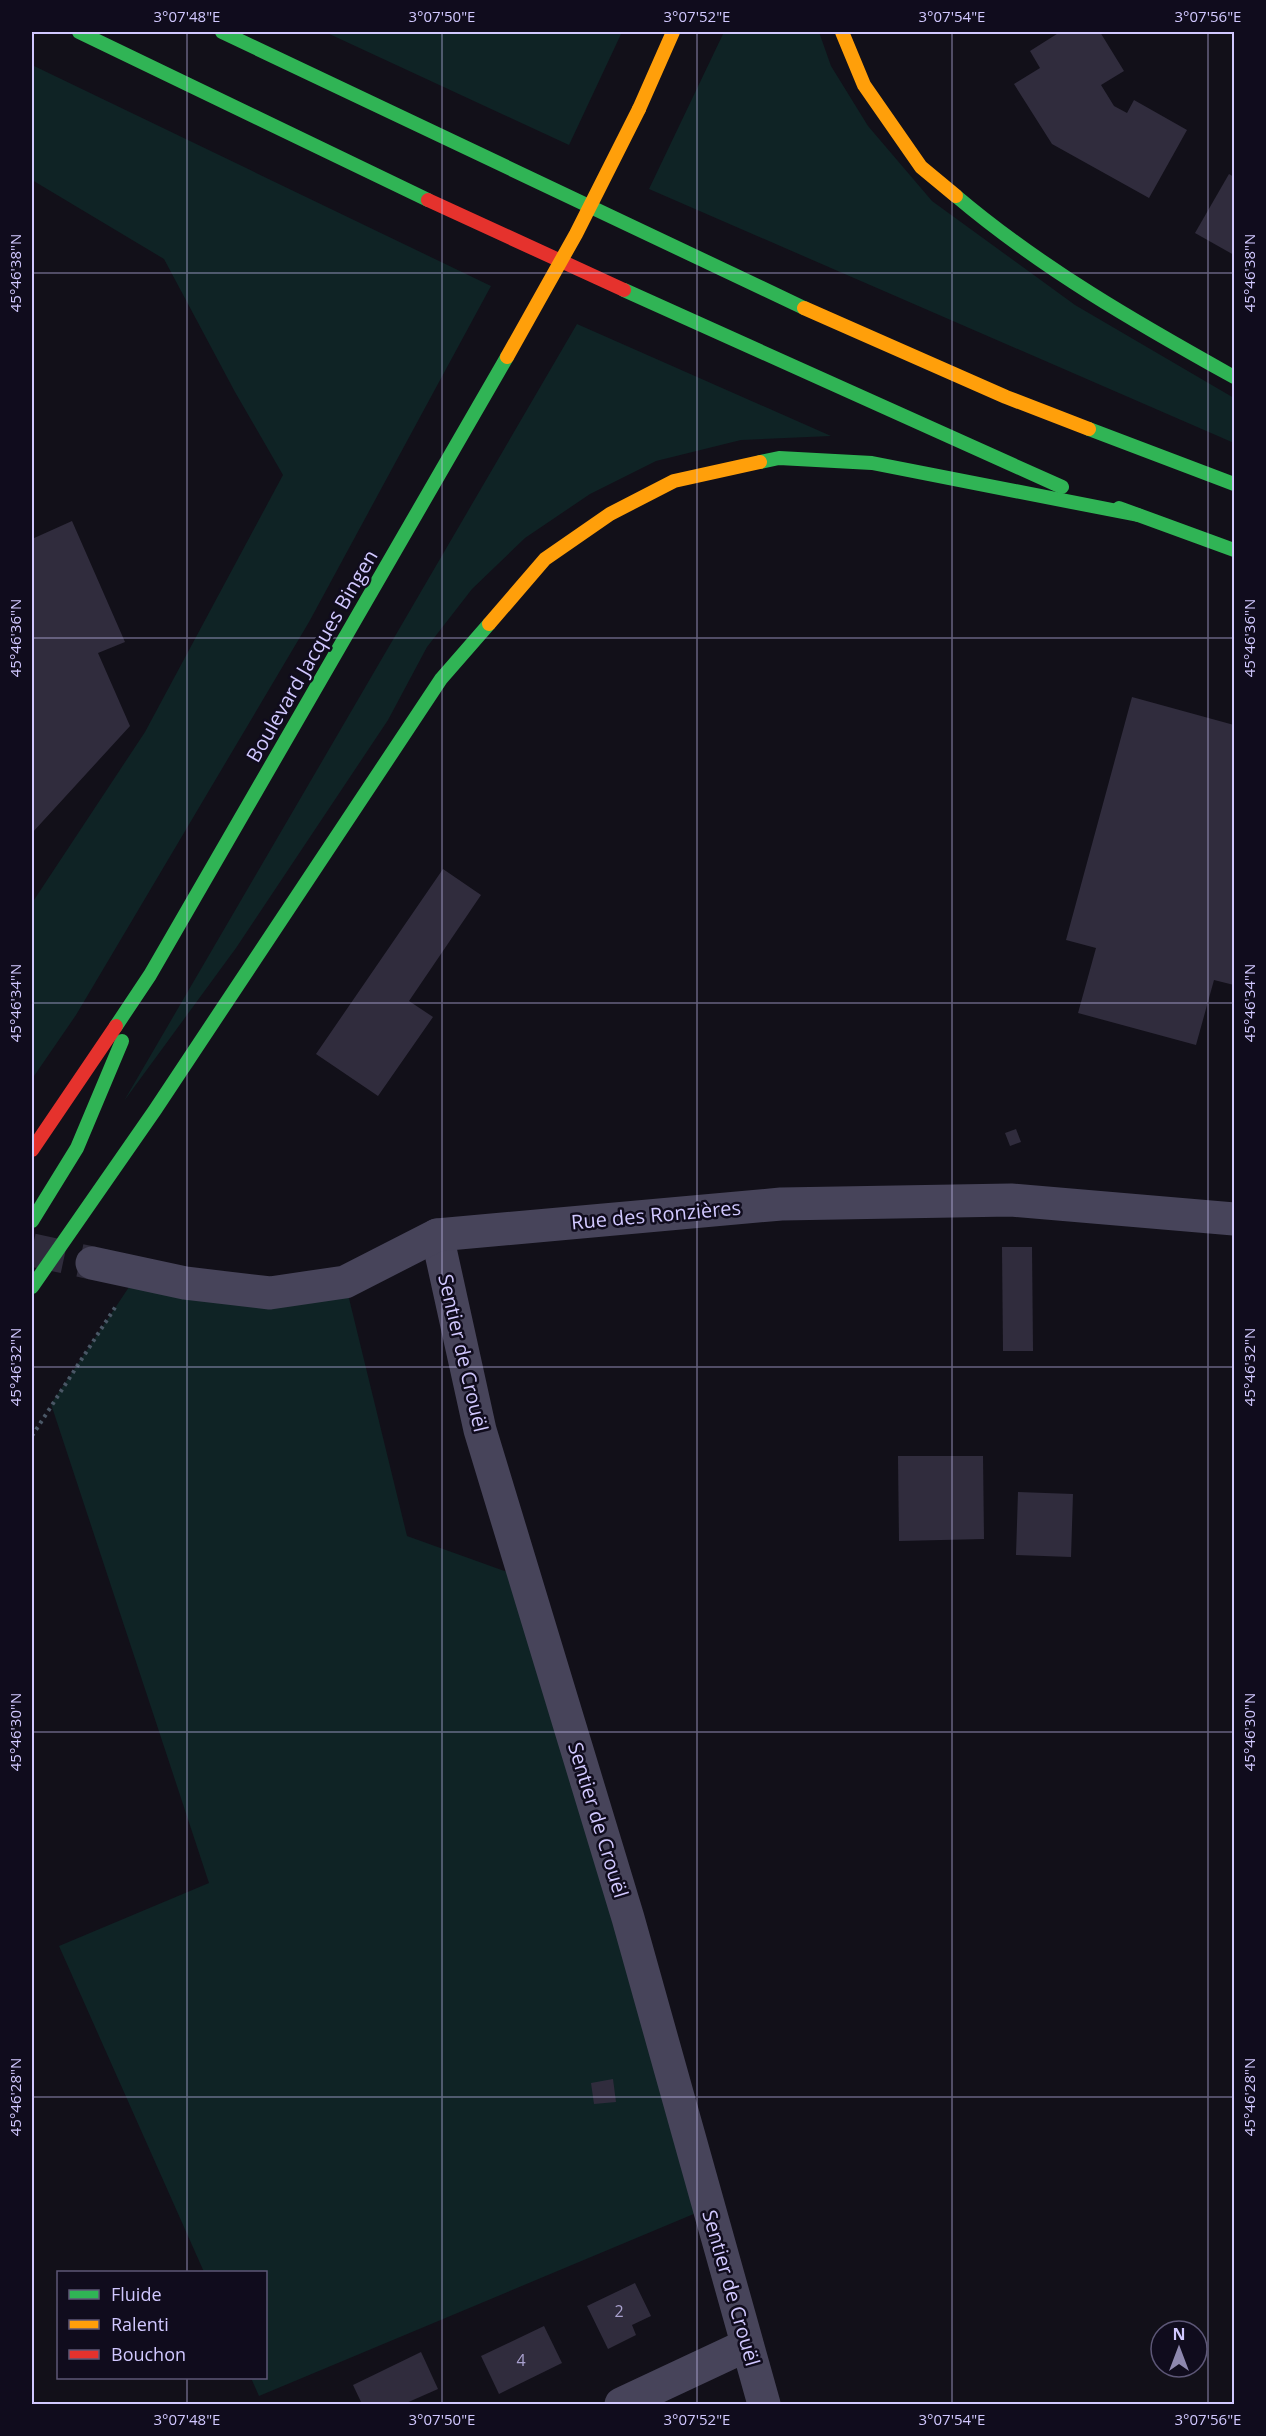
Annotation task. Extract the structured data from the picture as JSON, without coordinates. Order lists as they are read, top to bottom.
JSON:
{
  "streets": {
    "highway": ["Boulevard Jacques Bingen"],
    "street": ["Rue des Ronzières", "Sentier de Crouël"]
  },
  "crossings": [
    ["Rue des Ronzières", "Sentier de Crouël"]
  ],
  "house_numbers": ["2", "4"],
  "legend": ["Fluide", "Ralenti", "Bouchon"],
  "north": "top",
  "coordinates": [
    "3°07'48\"E",
    "3°07'50\"E",
    "3°07'52\"E",
    "3°07'54\"E",
    "3°07'56\"E",
    "45°46'38\"N",
    "45°46'36\"N",
    "45°46'34\"N",
    "45°46'32\"N",
    "45°46'30\"N",
    "45°46'28\"N"
  ]
}
